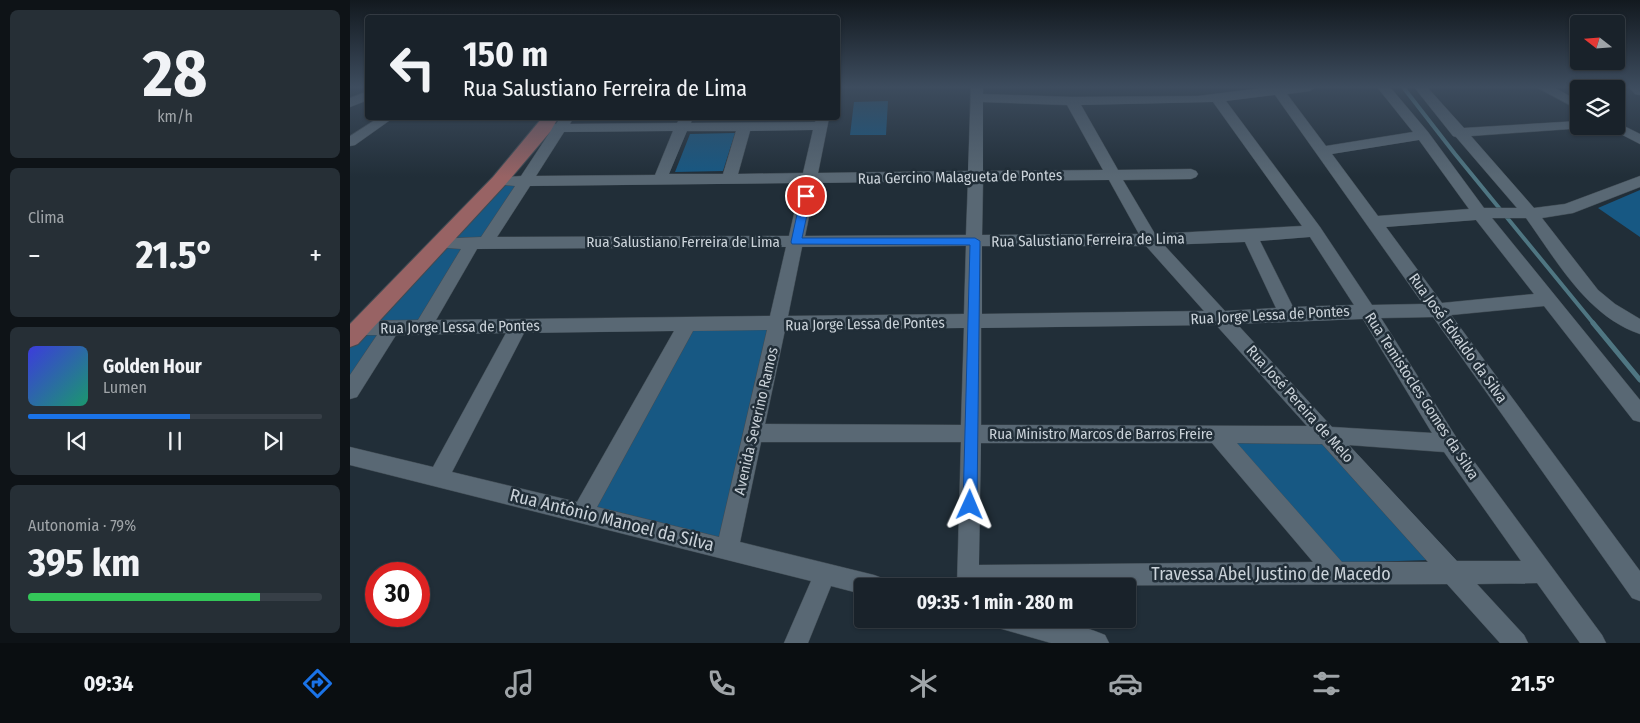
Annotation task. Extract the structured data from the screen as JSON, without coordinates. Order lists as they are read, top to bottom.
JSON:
{
  "streets": {
    "street": [
      "Rua Gercino Malagueta de Pontes",
      "Rua Salustiano Ferreira de Lima",
      "Rua Jorge Lessa de Pontes",
      "Rua José Edvaldo da Silva",
      "Rua Temistocles Gomes da Silva",
      "Rua José Pereira de Melo",
      "Avenida Severino Ramos",
      "Rua Ministro Marcos de Barros Freire",
      "Rua Antônio Manoel da Silva",
      "Travessa Abel Justino de Macedo"
    ]
  },
  "crossings": [
    ["Rua Gercino Malagueta de Pontes", "Rua José Pereira de Melo"],
    ["Rua Gercino Malagueta de Pontes", "Avenida Severino Ramos"],
    ["Rua Salustiano Ferreira de Lima", "Rua Temistocles Gomes da Silva"],
    ["Rua Salustiano Ferreira de Lima", "Rua José Pereira de Melo"],
    ["Rua Salustiano Ferreira de Lima", "Avenida Severino Ramos"],
    ["Rua Jorge Lessa de Pontes", "Rua José Edvaldo da Silva"],
    ["Rua Jorge Lessa de Pontes", "Rua Temistocles Gomes da Silva"],
    ["Rua Jorge Lessa de Pontes", "Rua José Pereira de Melo"],
    ["Rua Jorge Lessa de Pontes", "Avenida Severino Ramos"],
    ["Rua Temistocles Gomes da Silva", "Rua Ministro Marcos de Barros Freire"],
    ["Rua Temistocles Gomes da Silva", "Travessa Abel Justino de Macedo"],
    ["Rua José Pereira de Melo", "Rua Ministro Marcos de Barros Freire"],
    ["Rua José Pereira de Melo", "Travessa Abel Justino de Macedo"],
    ["Avenida Severino Ramos", "Rua Ministro Marcos de Barros Freire"],
    ["Avenida Severino Ramos", "Rua Antônio Manoel da Silva"]
  ],
  "north": "left",
  "page": {
    "tile": [
      ["28", "km/h"],
      "Clima",
      ["Autonomia · 79%", "395 km"]
    ],
    "turn": ["150 m", "Rua Salustiano Ferreira de Lima"],
    "heat": ["−", "21.5°", "+"],
    "song": ["Golden Hour", "Lumen"],
    "limit": "30",
    "trip": "09:35 · 1 min · 280 m",
    "tabs": ["09:34", "21.5°"]
  }
}
